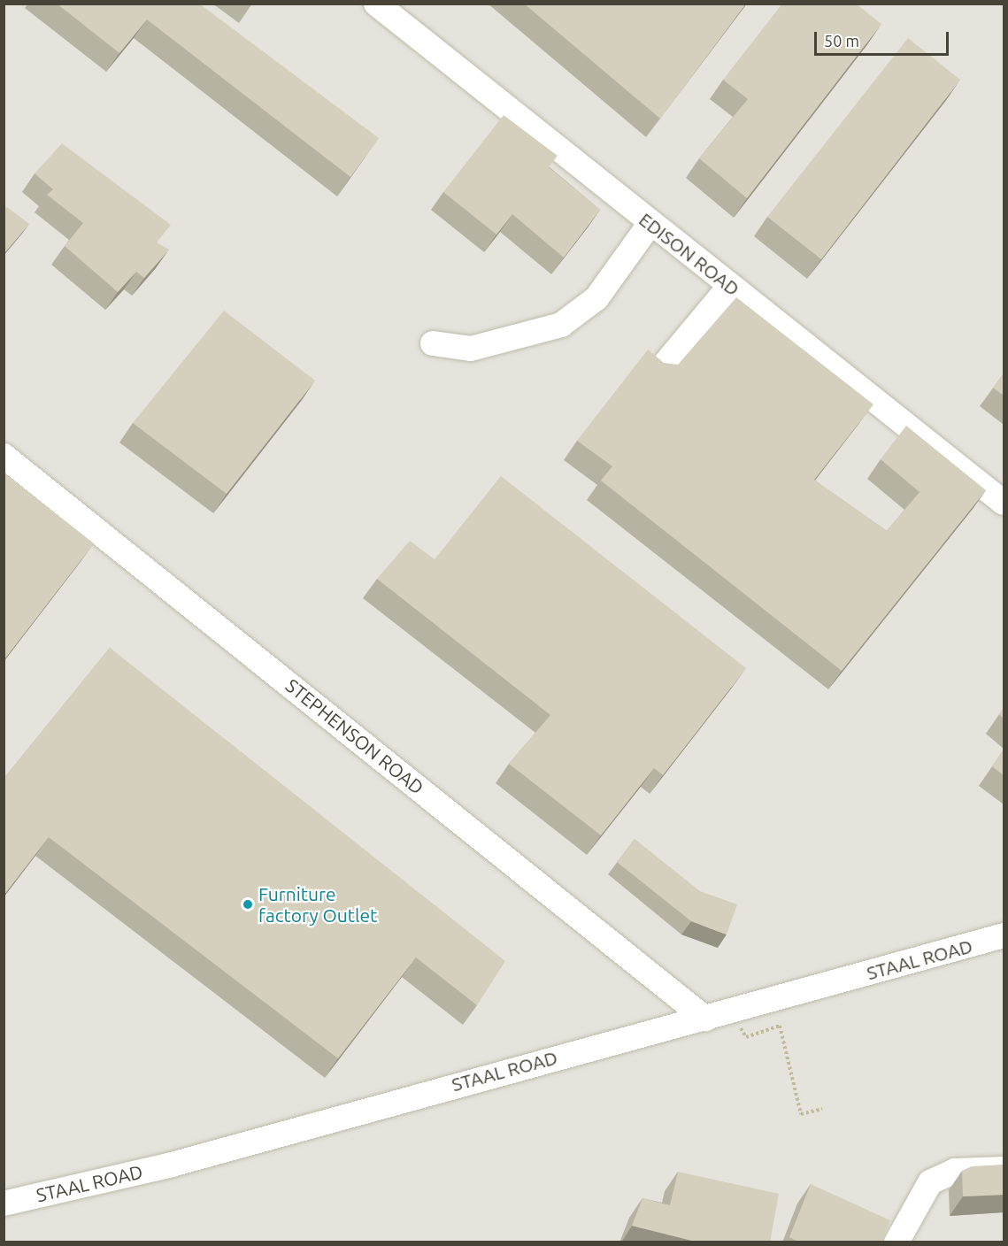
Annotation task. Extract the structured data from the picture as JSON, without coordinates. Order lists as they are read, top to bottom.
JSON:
{
  "streets": {
    "street": ["EDISON ROAD", "STEPHENSON ROAD", "STAAL ROAD"]
  },
  "crossings": [
    ["STEPHENSON ROAD", "STAAL ROAD"]
  ],
  "places": ["Furniture factory Outlet"],
  "scale_bar": "50 m"
}
